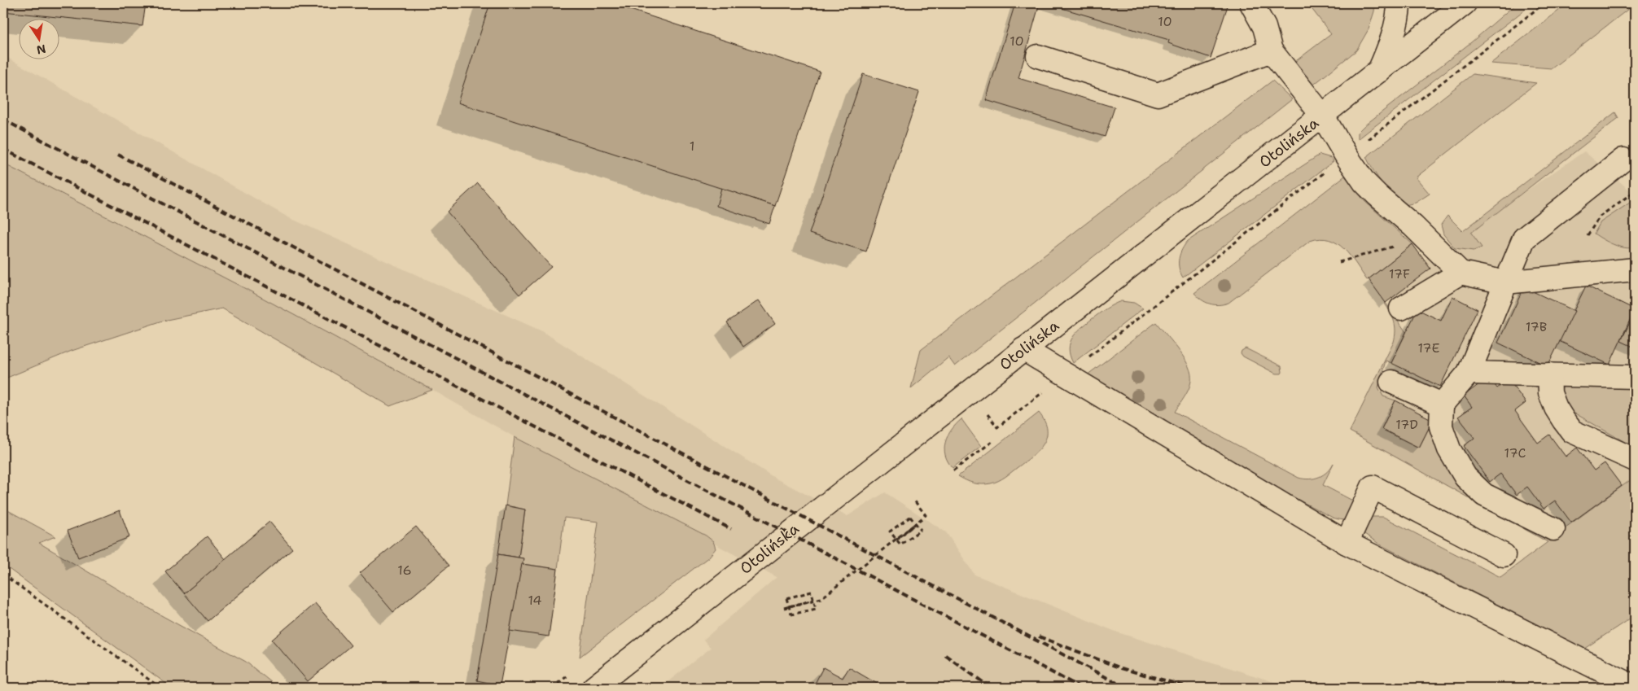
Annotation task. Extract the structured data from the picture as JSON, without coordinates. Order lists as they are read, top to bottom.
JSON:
{
  "streets": {
    "main road": ["Otolińska"]
  },
  "house_numbers": [
    "10",
    "10",
    "1",
    "17F",
    "17B",
    "17E",
    "17D",
    "17C",
    "16",
    "14"
  ],
  "north": "bottom"
}
